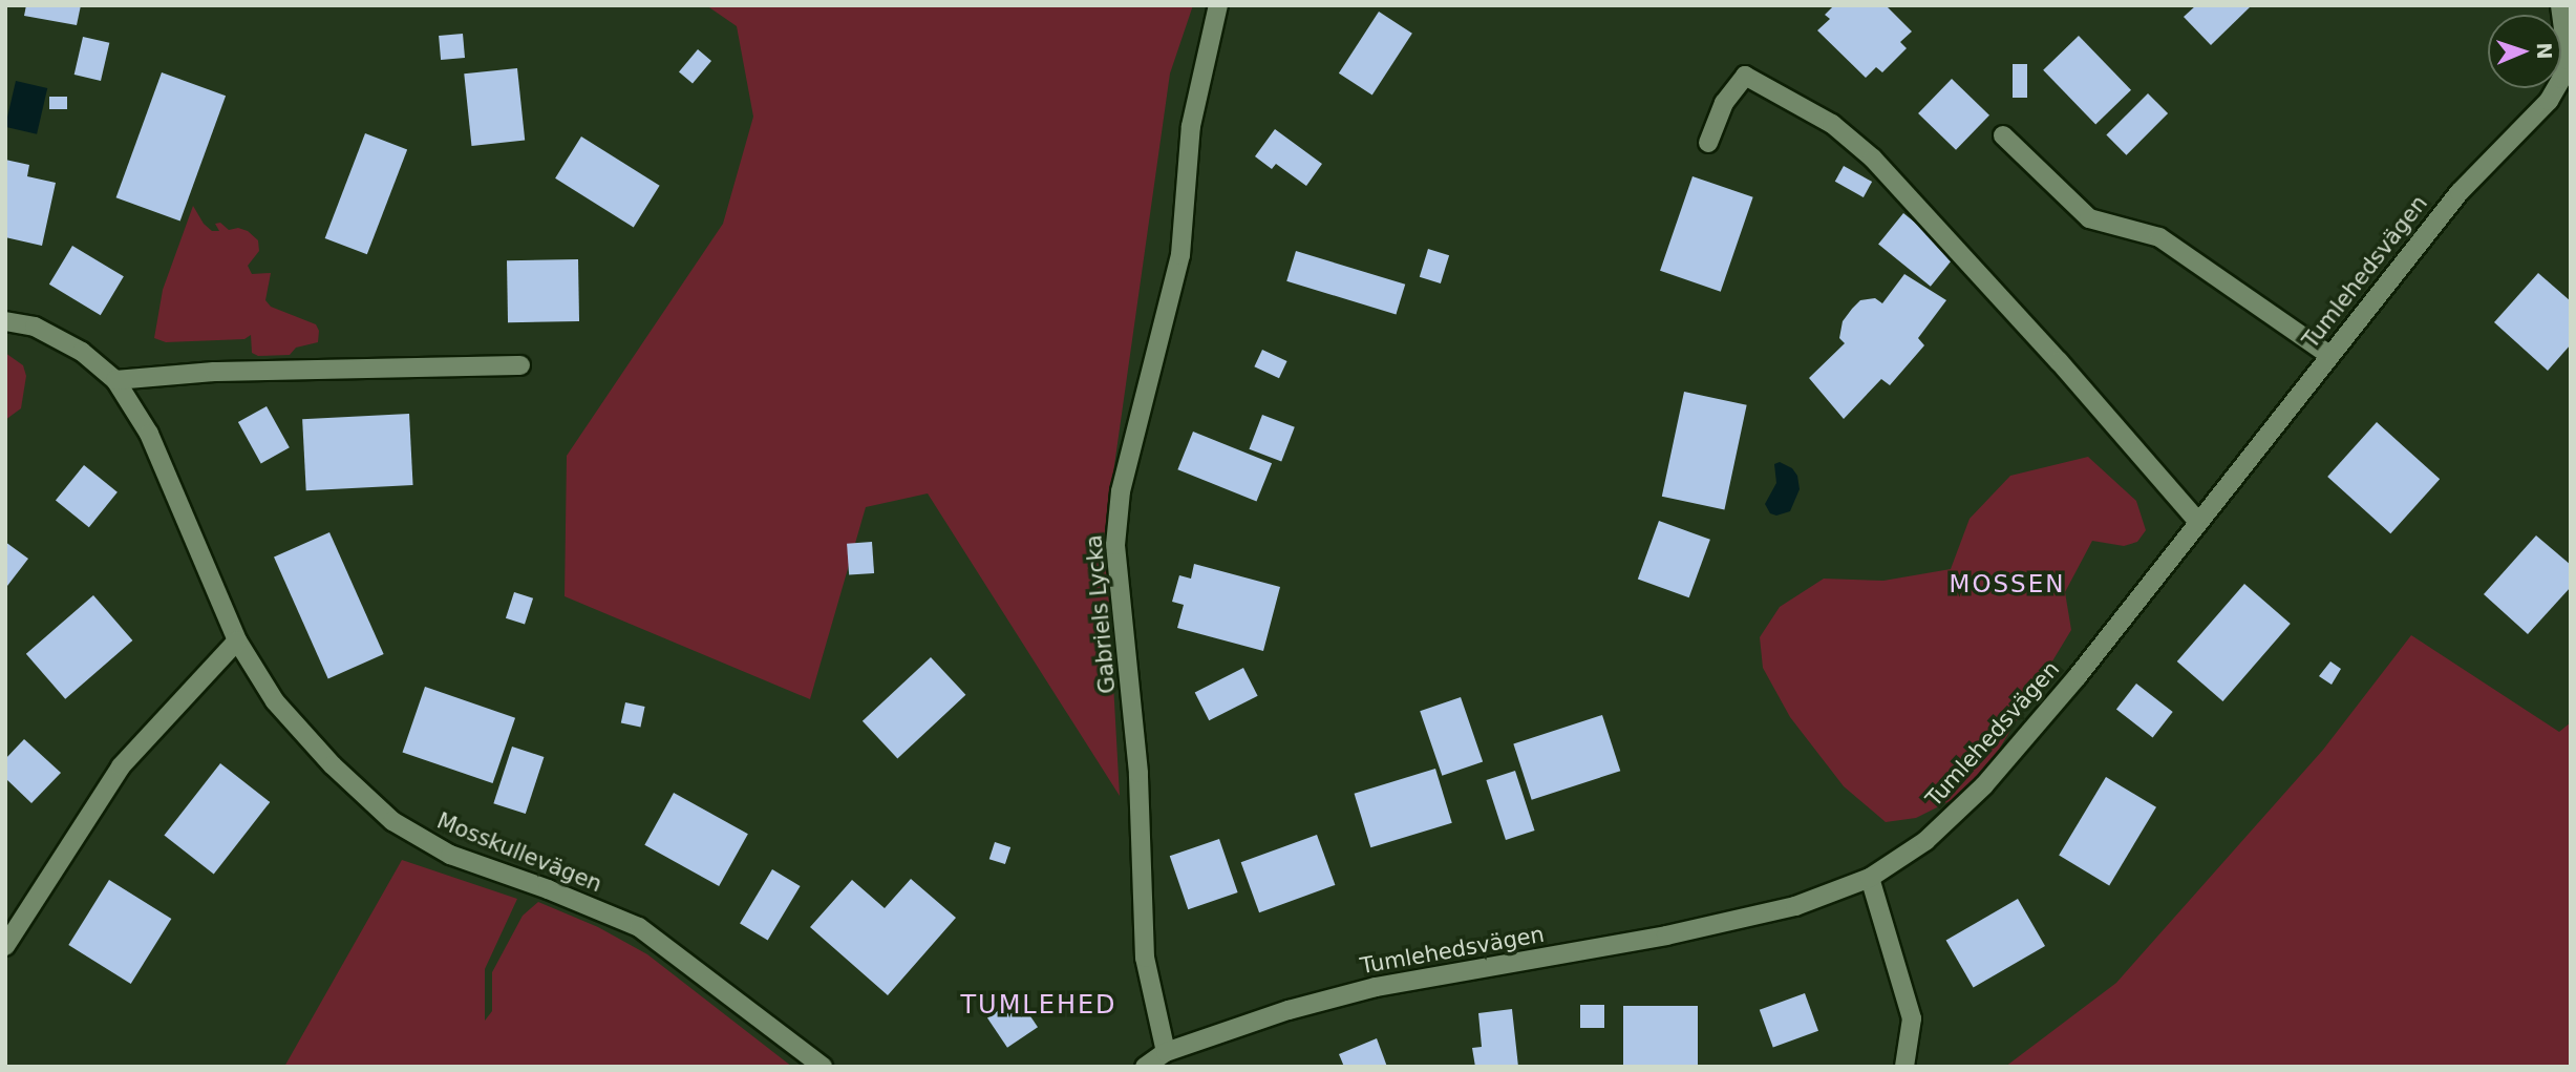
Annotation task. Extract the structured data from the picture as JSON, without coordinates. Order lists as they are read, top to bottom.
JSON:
{
  "streets": {
    "street": ["Tumlehedsvägen", "Gabriels Lycka", "Mosskullevägen"]
  },
  "crossings": [
    ["Tumlehedsvägen", "Gabriels Lycka"]
  ],
  "districts": ["MOSSEN", "TUMLEHED"],
  "north": "right"
}
